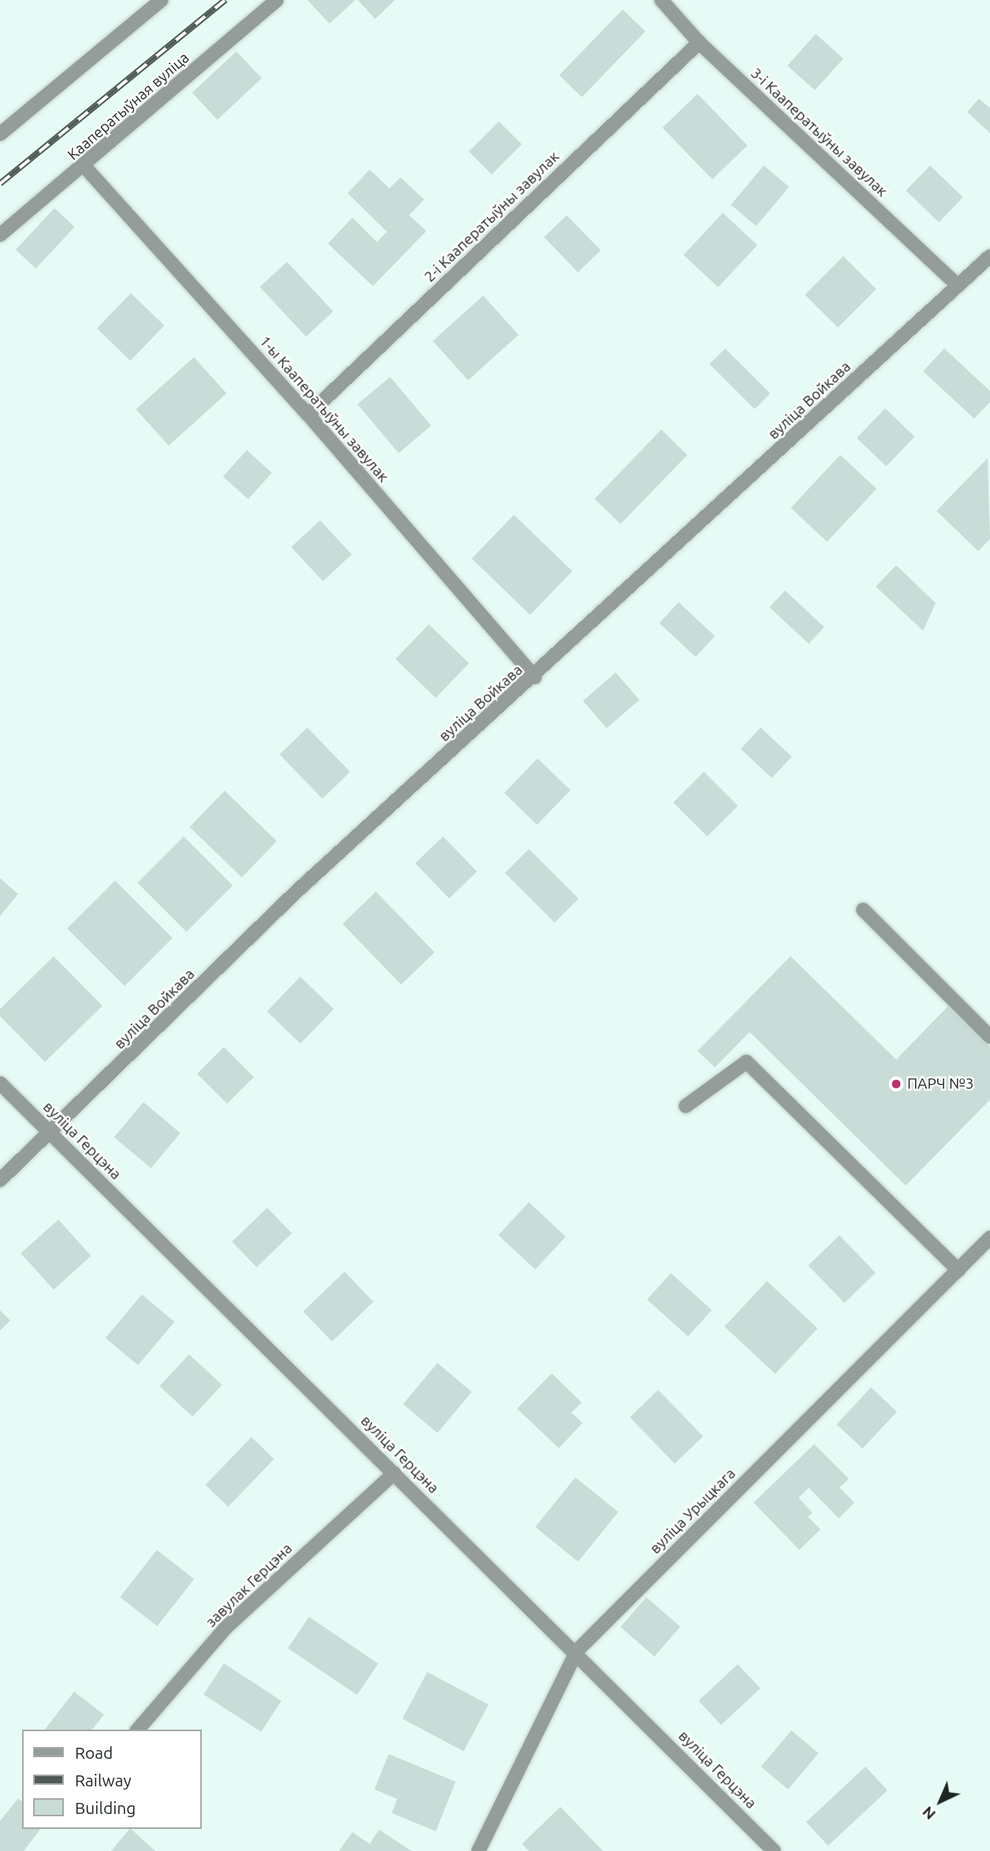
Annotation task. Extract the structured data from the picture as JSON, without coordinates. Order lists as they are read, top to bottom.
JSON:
{
  "streets": {
    "street": [
      "Кааператыўная вуліца",
      "3-і Кааператыўны завулак",
      "2-і Кааператыўны завулак",
      "вуліца Войкава",
      "1-ы Кааператыўны завулак",
      "вуліца Герцэна",
      "вуліца Урыцкага",
      "завулак Герцэна"
    ]
  },
  "crossings": [
    ["Кааператыўная вуліца", "1-ы Кааператыўны завулак"],
    ["3-і Кааператыўны завулак", "2-і Кааператыўны завулак"],
    ["3-і Кааператыўны завулак", "вуліца Войкава"],
    ["2-і Кааператыўны завулак", "1-ы Кааператыўны завулак"],
    ["вуліца Войкава", "1-ы Кааператыўны завулак"],
    ["вуліца Войкава", "вуліца Герцэна"],
    ["вуліца Герцэна", "вуліца Урыцкага"],
    ["вуліца Герцэна", "завулак Герцэна"]
  ],
  "places": ["ПАРЧ №3"],
  "legend": ["Road", "Railway", "Building"],
  "north": "bottom left"
}
